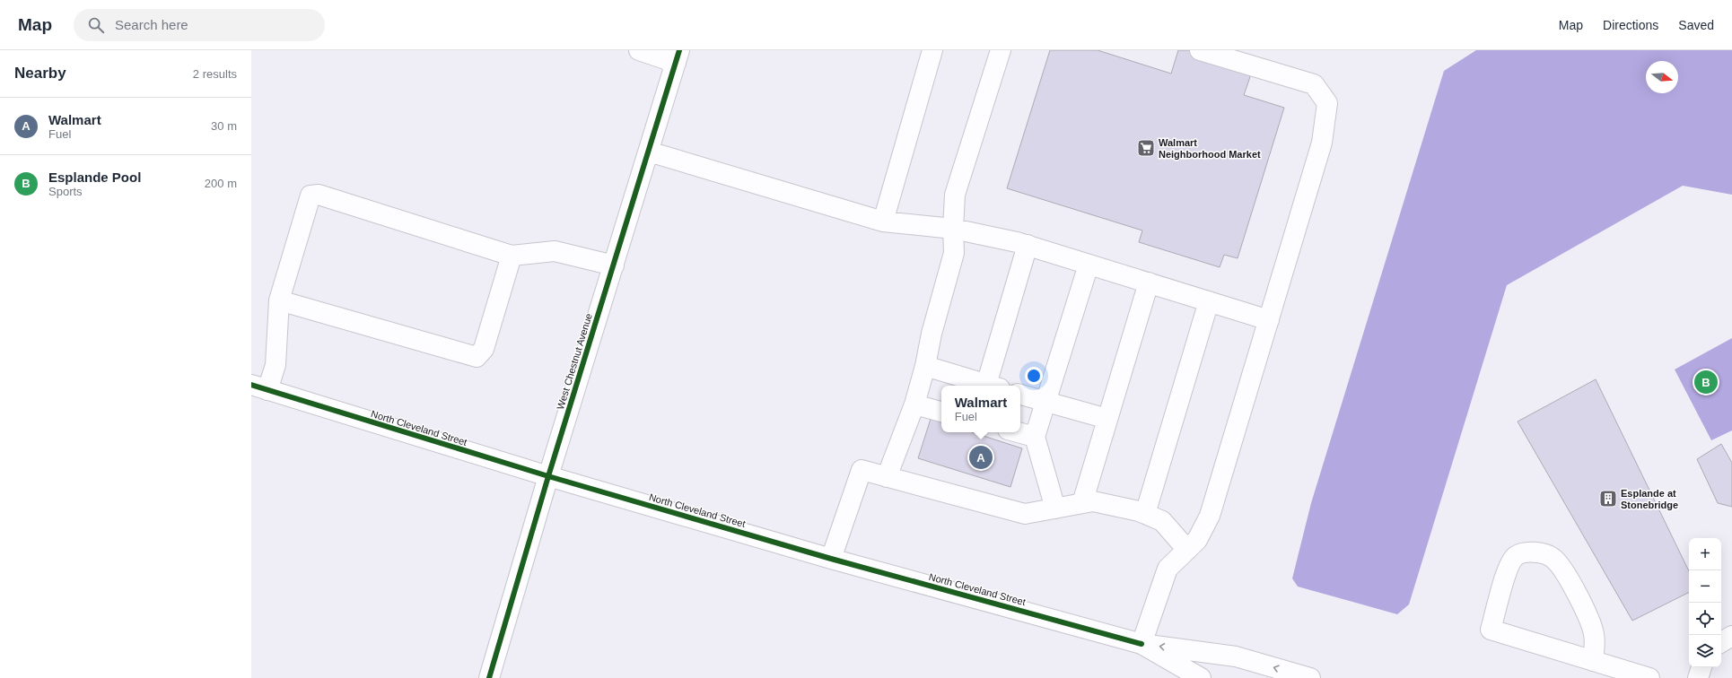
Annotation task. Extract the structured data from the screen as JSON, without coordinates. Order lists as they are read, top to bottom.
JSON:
{
  "streets": {
    "street": ["West Chestnut Avenue", "North Cleveland Street"]
  },
  "crossings": [
    ["West Chestnut Avenue", "North Cleveland Street"]
  ],
  "places": {
    "supermarket": ["Walmart Neighborhood Market"],
    "building": ["Esplande at Stonebridge"]
  },
  "north": "right",
  "page": {
    "header": "Map",
    "search": "Search here",
    "nav": ["Map", "Directions", "Saved"],
    "heading": ["Nearby", "2 results"],
    "list": [
      {
        "mark": "A",
        "name": "Walmart",
        "note": "Fuel",
        "value": "30 m"
      },
      {
        "mark": "B",
        "name": "Esplande Pool",
        "note": "Sports",
        "value": "200 m"
      }
    ],
    "pins": ["B", "A"],
    "popup": ["Walmart", "Fuel"],
    "map_buttons": ["+", "−"]
  }
}
